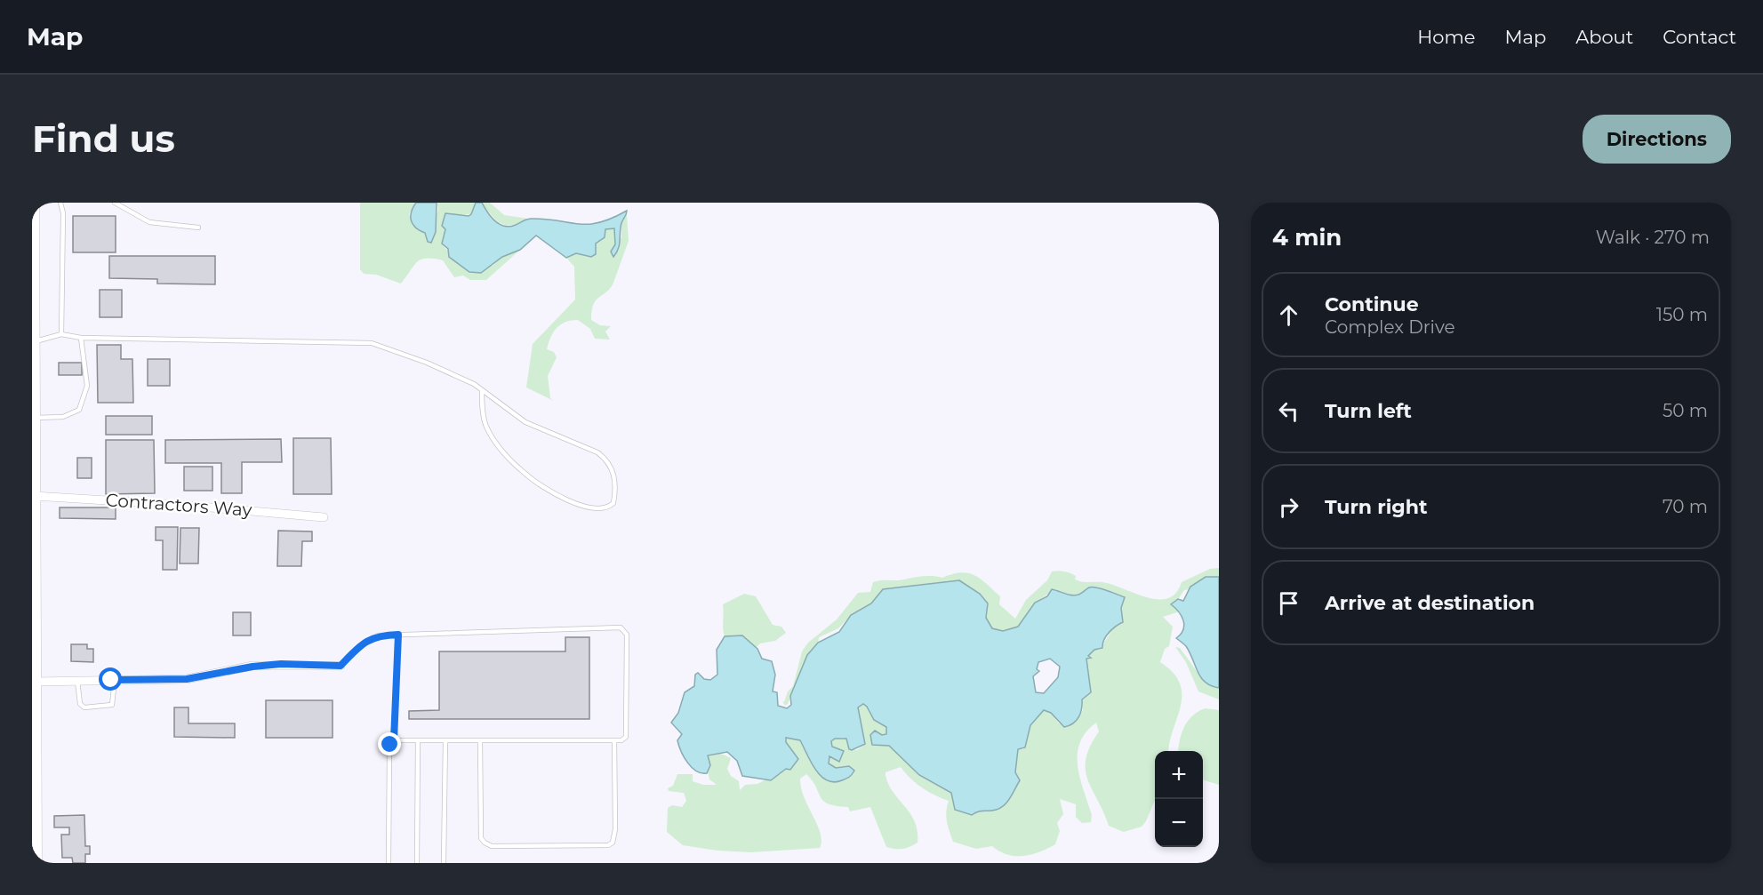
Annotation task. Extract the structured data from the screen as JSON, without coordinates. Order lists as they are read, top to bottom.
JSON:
{
  "streets": {
    "street": ["Contractors Way"]
  },
  "page": {
    "header": "Map",
    "nav": [
      "Home",
      "Map",
      "About",
      "Contact"
    ],
    "buttons": "Directions",
    "title": "Find us",
    "heading": ["4 min", "Walk · 270 m"],
    "list": [
      ["Continue", "Complex Drive", "150 m"],
      ["Turn left", "50 m"],
      ["Turn right", "70 m"],
      "Arrive at destination"
    ],
    "map_buttons": ["+", "−"]
  }
}
